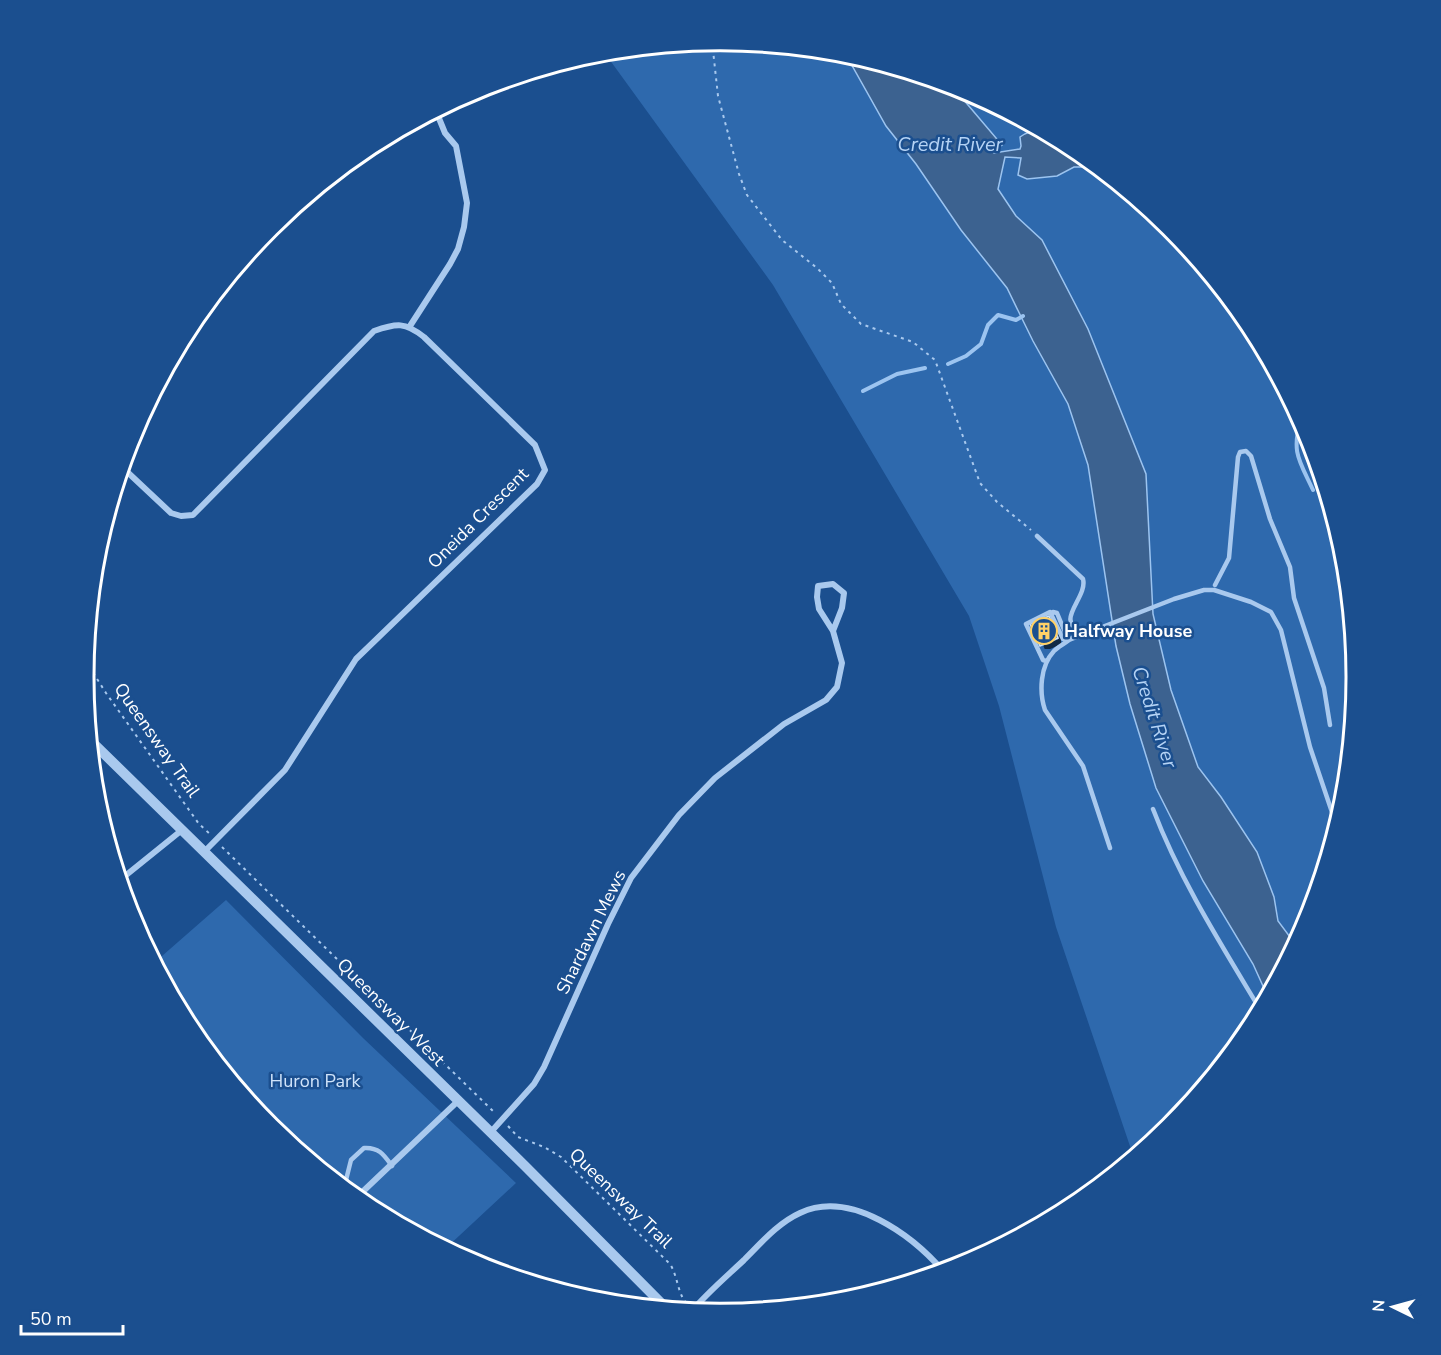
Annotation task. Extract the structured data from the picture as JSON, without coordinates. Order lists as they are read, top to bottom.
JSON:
{
  "streets": {
    "street": ["Oneida Crescent", "Shardawn Mews", "Queensway West"],
    "path": ["Queensway Trail"]
  },
  "crossings": [
    ["Oneida Crescent", "Queensway West"],
    ["Shardawn Mews", "Queensway West"]
  ],
  "water": ["Credit River"],
  "parks": ["Huron Park"],
  "places": {
    "building": ["Halfway House"]
  },
  "scale_bar": "50 m",
  "north": "left"
}
